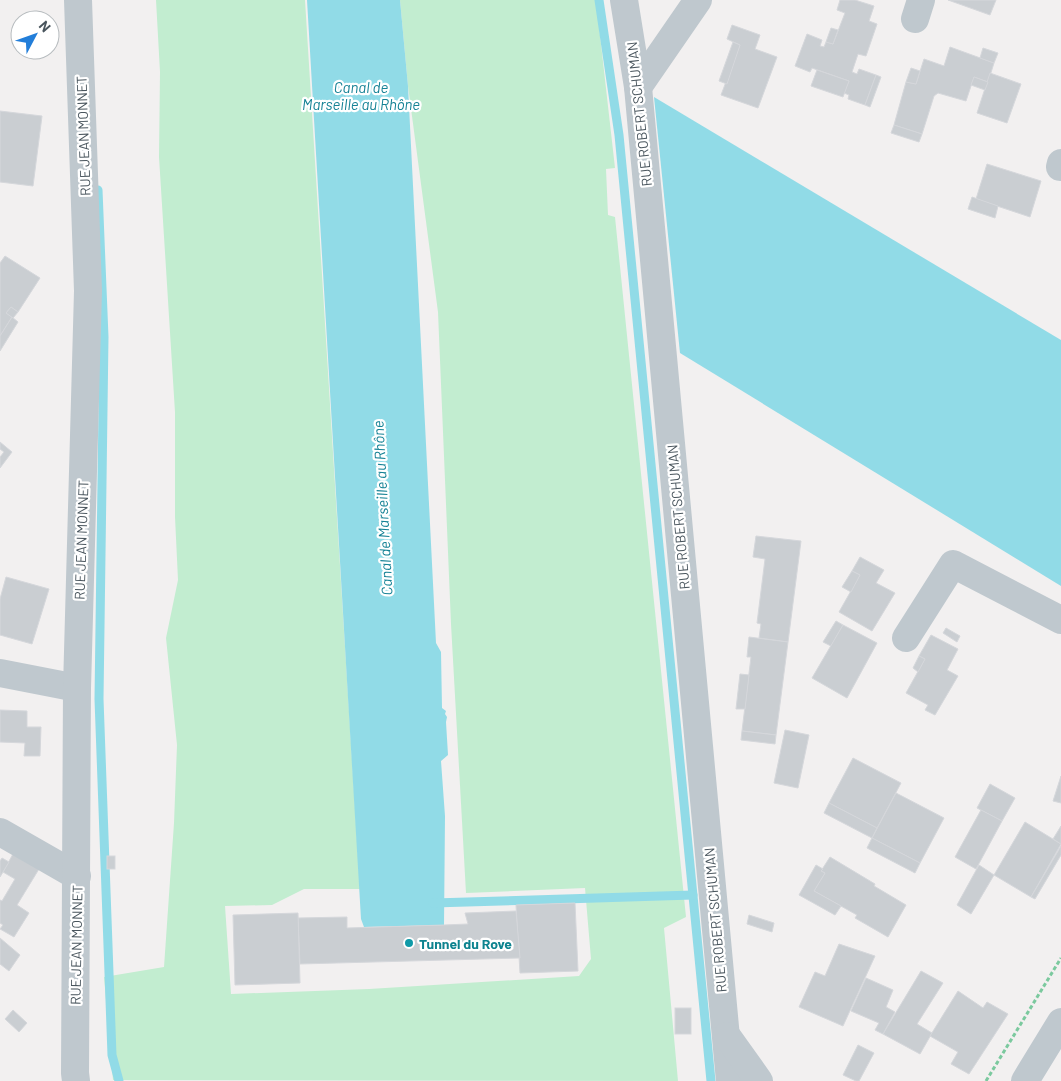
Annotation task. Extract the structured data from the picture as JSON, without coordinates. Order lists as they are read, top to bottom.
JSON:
{
  "streets": {
    "street": ["RUE ROBERT SCHUMAN", "RUE JEAN MONNET"]
  },
  "water": ["Canal de Marseille au Rhône"],
  "places": ["Tunnel du Rove"],
  "north": "top right"
}
